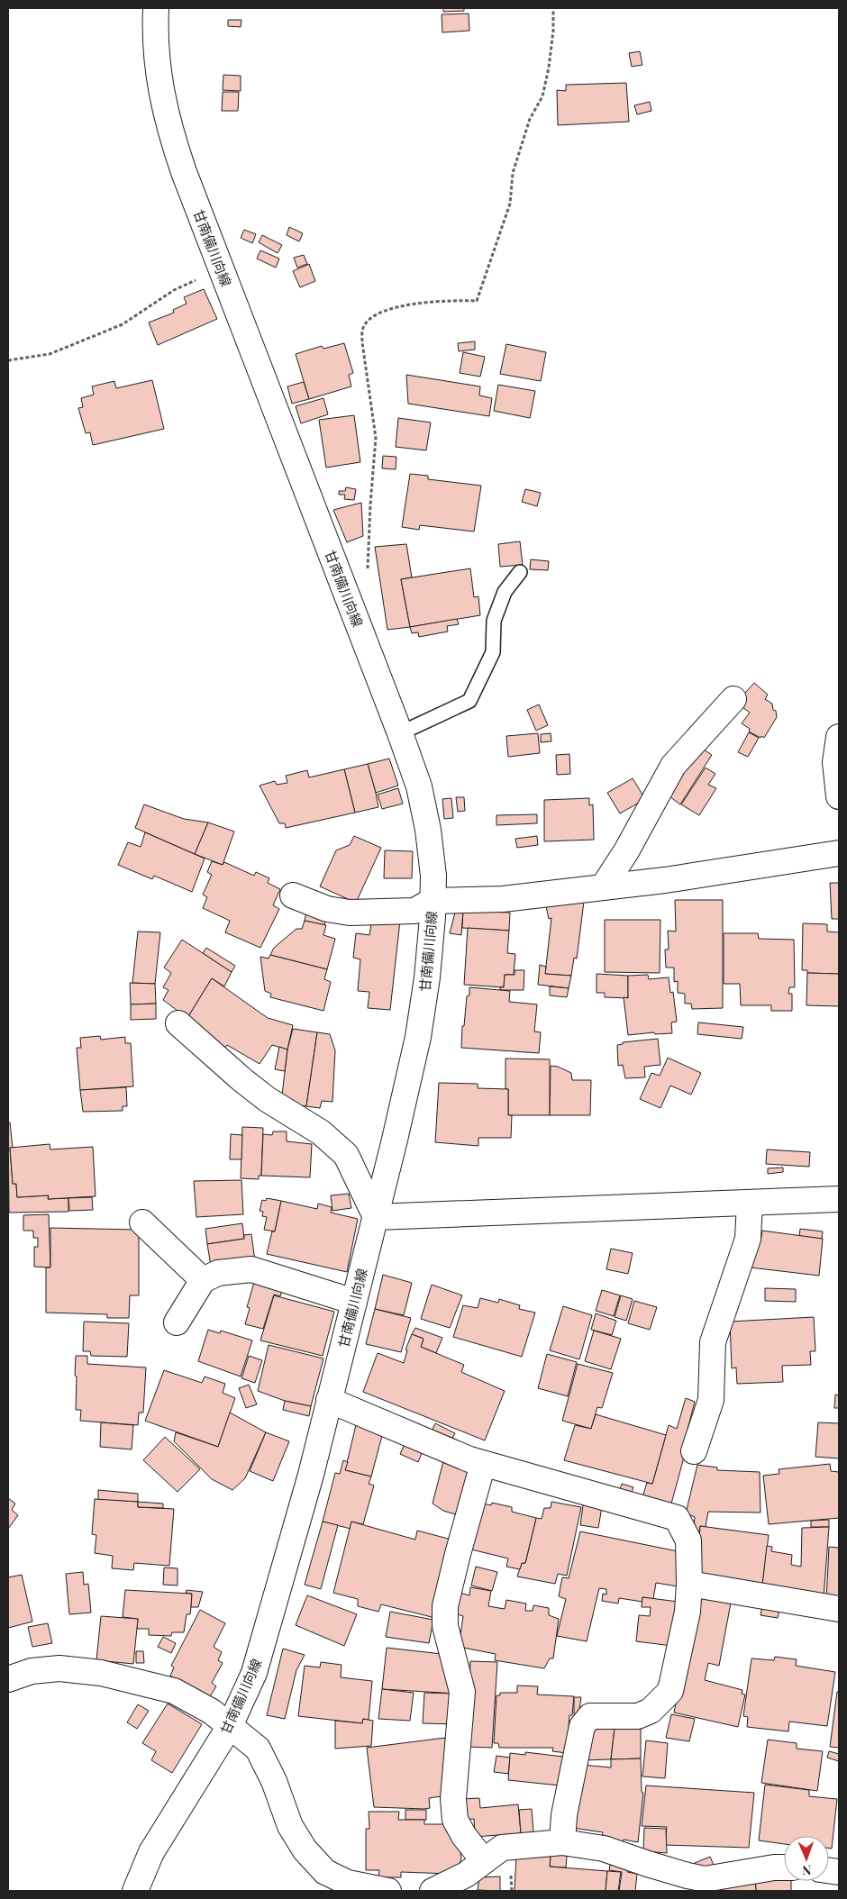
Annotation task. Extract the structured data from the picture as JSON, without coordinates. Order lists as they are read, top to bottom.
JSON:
{
  "streets": {
    "street": ["甘南備川向線"]
  },
  "north": "bottom"
}
